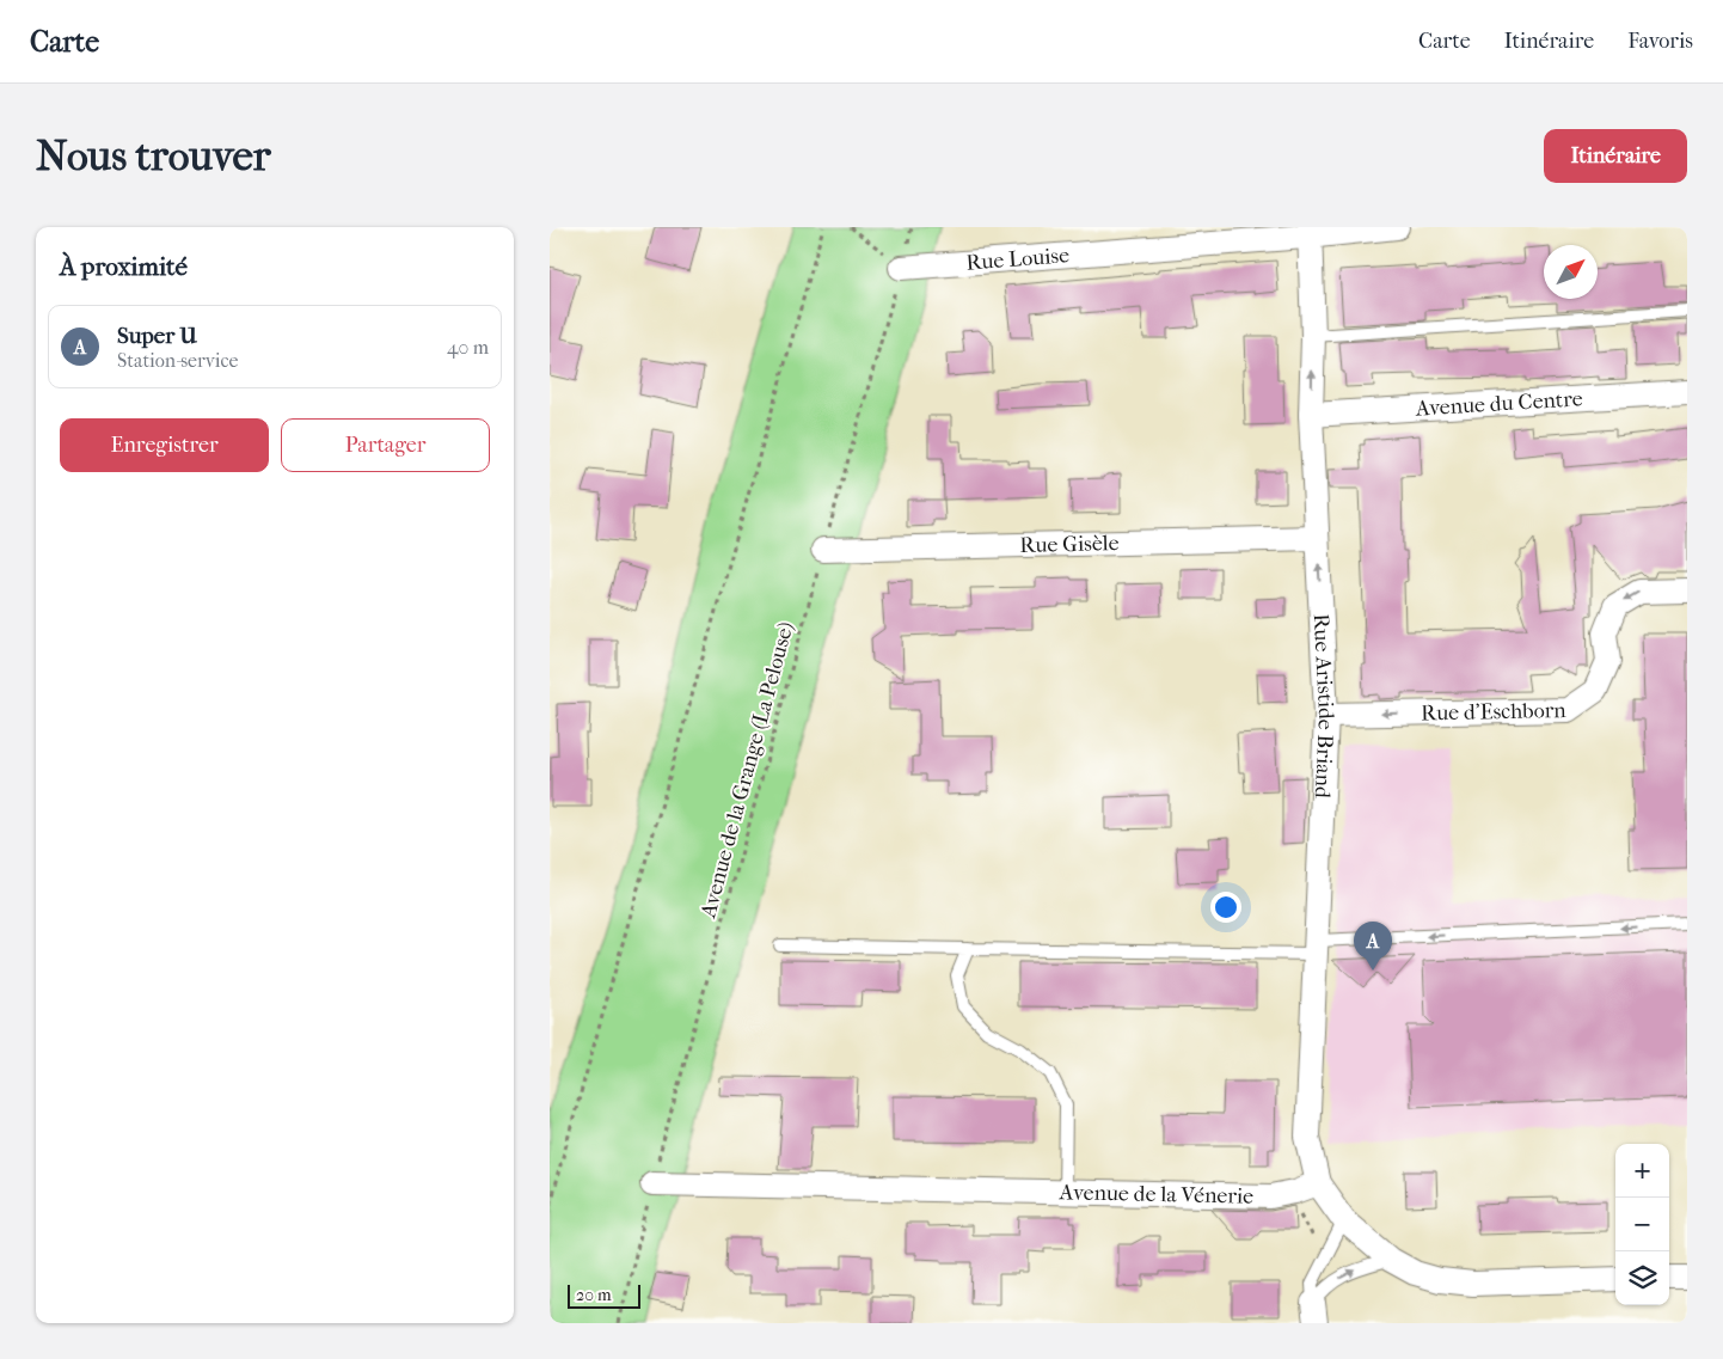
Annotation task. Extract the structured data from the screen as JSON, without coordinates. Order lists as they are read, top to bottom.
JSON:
{
  "streets": {
    "street": [
      "Rue Louise",
      "Avenue du Centre",
      "Rue Gisèle",
      "Rue Aristide Briand",
      "Rue d'Eschborn",
      "Avenue de la Vénerie"
    ],
    "path": ["Avenue de la Grange (La Pelouse)"]
  },
  "crossings": [
    ["Rue Louise", "Rue Aristide Briand"],
    ["Rue Louise", "Avenue de la Grange (La Pelouse)"],
    ["Avenue du Centre", "Rue Aristide Briand"],
    ["Rue Gisèle", "Rue Aristide Briand"],
    ["Rue Gisèle", "Avenue de la Grange (La Pelouse)"],
    ["Rue Aristide Briand", "Rue d'Eschborn"],
    ["Rue Aristide Briand", "Avenue de la Vénerie"],
    ["Avenue de la Grange (La Pelouse)", "Avenue de la Vénerie"]
  ],
  "one_way": ["Rue d'Eschborn"],
  "scale_bar": "20 m",
  "north": "top right",
  "page": {
    "header": "Carte",
    "nav": ["Carte", "Itinéraire", "Favoris"],
    "buttons": [
      "Itinéraire",
      ["Enregistrer", "Partager"]
    ],
    "title": "Nous trouver",
    "heading": "À proximité",
    "list": [
      {
        "mark": "A",
        "name": "Super U",
        "note": "Station-service",
        "value": "40 m"
      }
    ],
    "pins": "A",
    "map_buttons": ["+", "−"],
    "scale": "20 m"
  }
}
